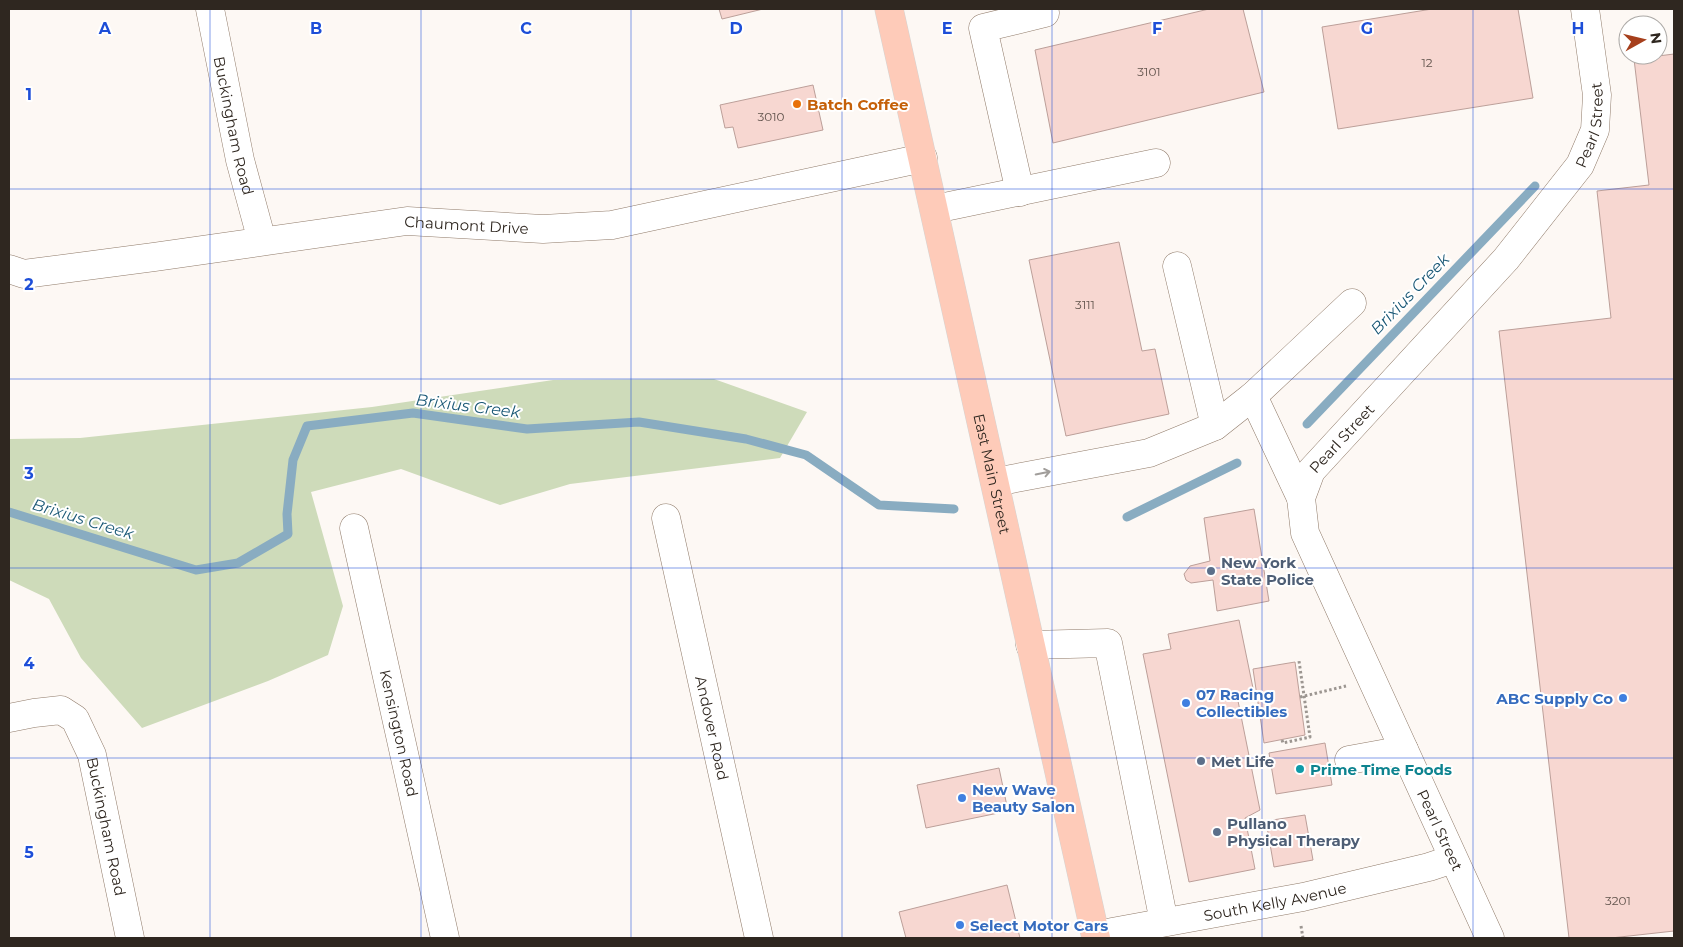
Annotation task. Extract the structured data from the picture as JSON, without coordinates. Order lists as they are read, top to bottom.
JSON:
{
  "streets": {
    "main road": ["East Main Street"],
    "street": [
      "Pearl Street",
      "Buckingham Road",
      "Chaumont Drive",
      "Andover Road",
      "Kensington Road",
      "South Kelly Avenue"
    ]
  },
  "crossings": [
    ["Pearl Street", "South Kelly Avenue"],
    ["Buckingham Road", "Chaumont Drive"],
    ["Chaumont Drive", "East Main Street"],
    ["East Main Street", "South Kelly Avenue"]
  ],
  "water": ["Brixius Creek"],
  "places": [
    "Batch Coffee",
    "New York State Police",
    "ABC Supply Co",
    "07 Racing Collectibles",
    "Met Life",
    "Prime Time Foods",
    "New Wave Beauty Salon",
    "Pullano Physical Therapy",
    "Select Motor Cars"
  ],
  "house_numbers": [
    "12",
    "3101",
    "3010",
    "3111",
    "3201"
  ],
  "north": "right",
  "grid": {
    "columns": [
      "A",
      "B",
      "C",
      "D",
      "E",
      "F",
      "G",
      "H"
    ],
    "rows": [
      "1",
      "2",
      "3",
      "4",
      "5"
    ]
  }
}
